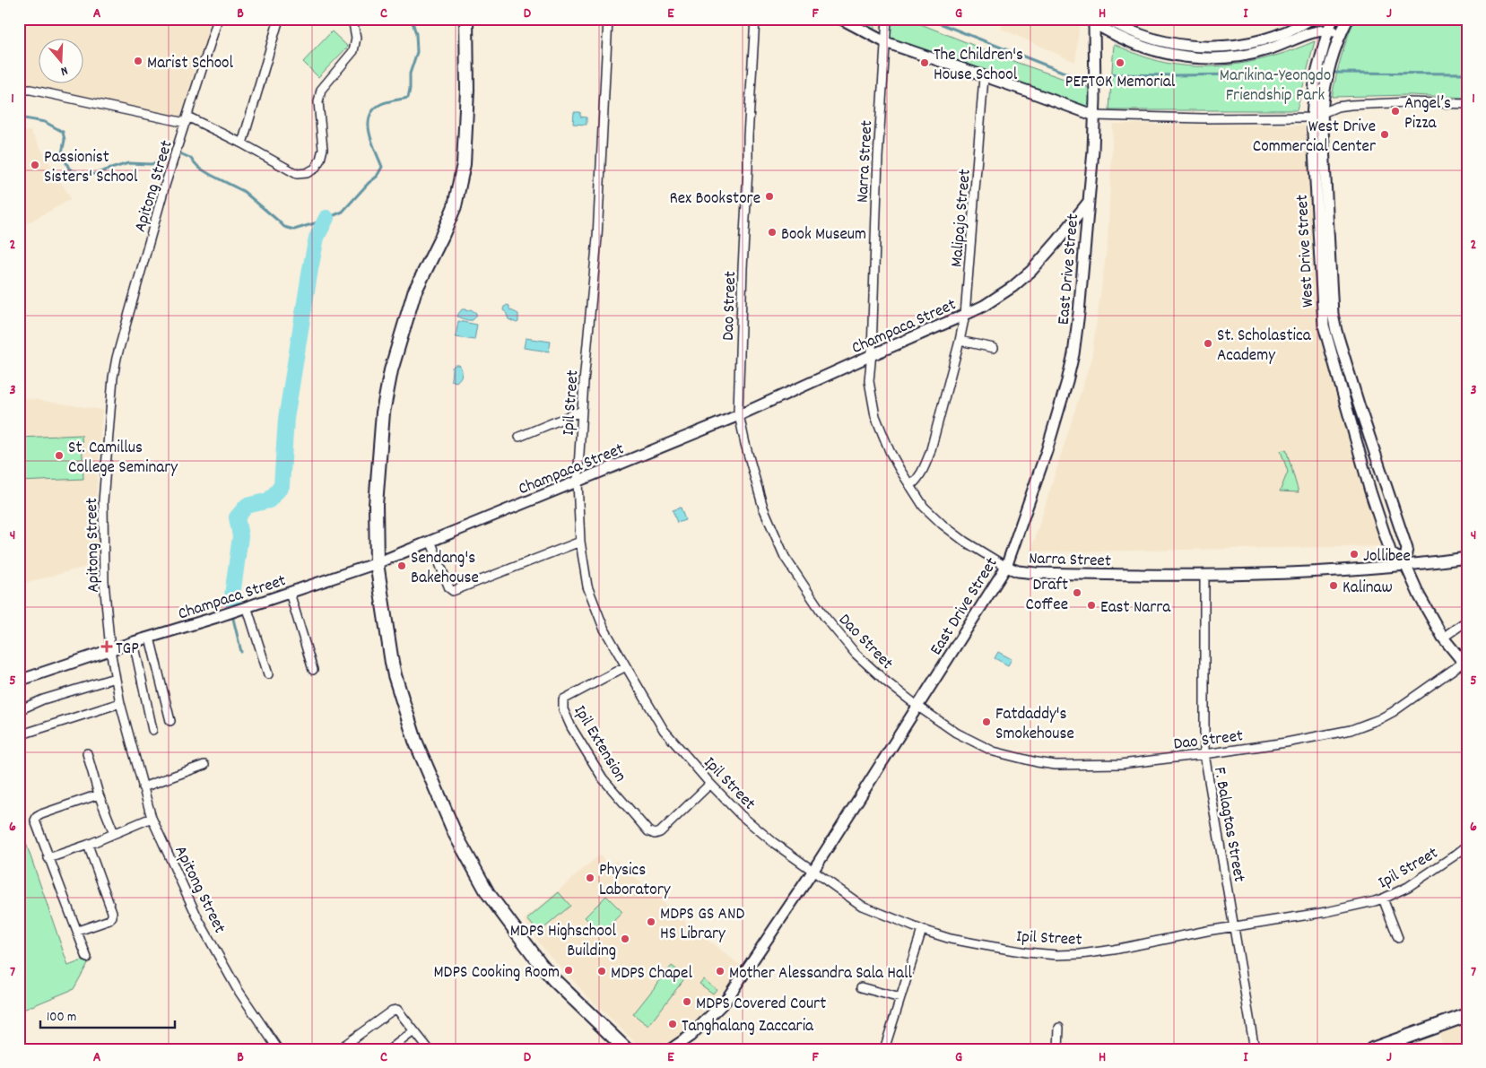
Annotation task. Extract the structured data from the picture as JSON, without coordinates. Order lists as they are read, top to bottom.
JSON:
{
  "streets": {
    "street": [
      "Narra Street",
      "Apitong Street",
      "Malipajo Street",
      "West Drive Street",
      "East Drive Street",
      "Dao Street",
      "Champaca Street",
      "Ipil Street",
      "Ipil Extension",
      "F. Balagtas Street"
    ]
  },
  "crossings": [
    ["Narra Street", "Malipajo Street"],
    ["Narra Street", "West Drive Street"],
    ["Narra Street", "East Drive Street"],
    ["Narra Street", "Champaca Street"],
    ["Narra Street", "F. Balagtas Street"],
    ["Apitong Street", "Champaca Street"],
    ["Malipajo Street", "Champaca Street"],
    ["West Drive Street", "Dao Street"],
    ["East Drive Street", "Dao Street"],
    ["East Drive Street", "Champaca Street"],
    ["East Drive Street", "Ipil Street"],
    ["Dao Street", "Champaca Street"],
    ["Dao Street", "F. Balagtas Street"],
    ["Champaca Street", "Ipil Street"],
    ["Ipil Street", "Ipil Extension"],
    ["Ipil Street", "F. Balagtas Street"]
  ],
  "parks": ["Marikina-Yeongdo Friendship Park"],
  "places": {
    "other": [
      "Marist School",
      "The Children's House School",
      "PEFTOK Memorial",
      "Angel’s Pizza",
      "West Drive Commercial Center",
      "Passionist Sisters' School",
      "Rex Bookstore",
      "Book Museum",
      "St. Scholastica Academy",
      "St. Camillus College Seminary",
      "Jollibee",
      "Sendang's Bakehouse",
      "Kalinaw",
      "Draft Coffee",
      "East Narra",
      "Fatdaddy's Smokehouse",
      "Physics Laboratory",
      "MDPS GS AND HS Library",
      "MDPS Highschool Building",
      "MDPS Cooking Room",
      "MDPS Chapel",
      "Mother Alessandra Sala Hall",
      "MDPS Covered Court",
      "Tanghalang Zaccaria"
    ],
    "health": ["TGP"]
  },
  "scale_bar": "100 m",
  "north": "bottom",
  "grid": {
    "columns": [
      "A",
      "B",
      "C",
      "D",
      "E",
      "F",
      "G",
      "H",
      "I",
      "J"
    ],
    "rows": [
      "1",
      "2",
      "3",
      "4",
      "5",
      "6",
      "7"
    ]
  }
}
